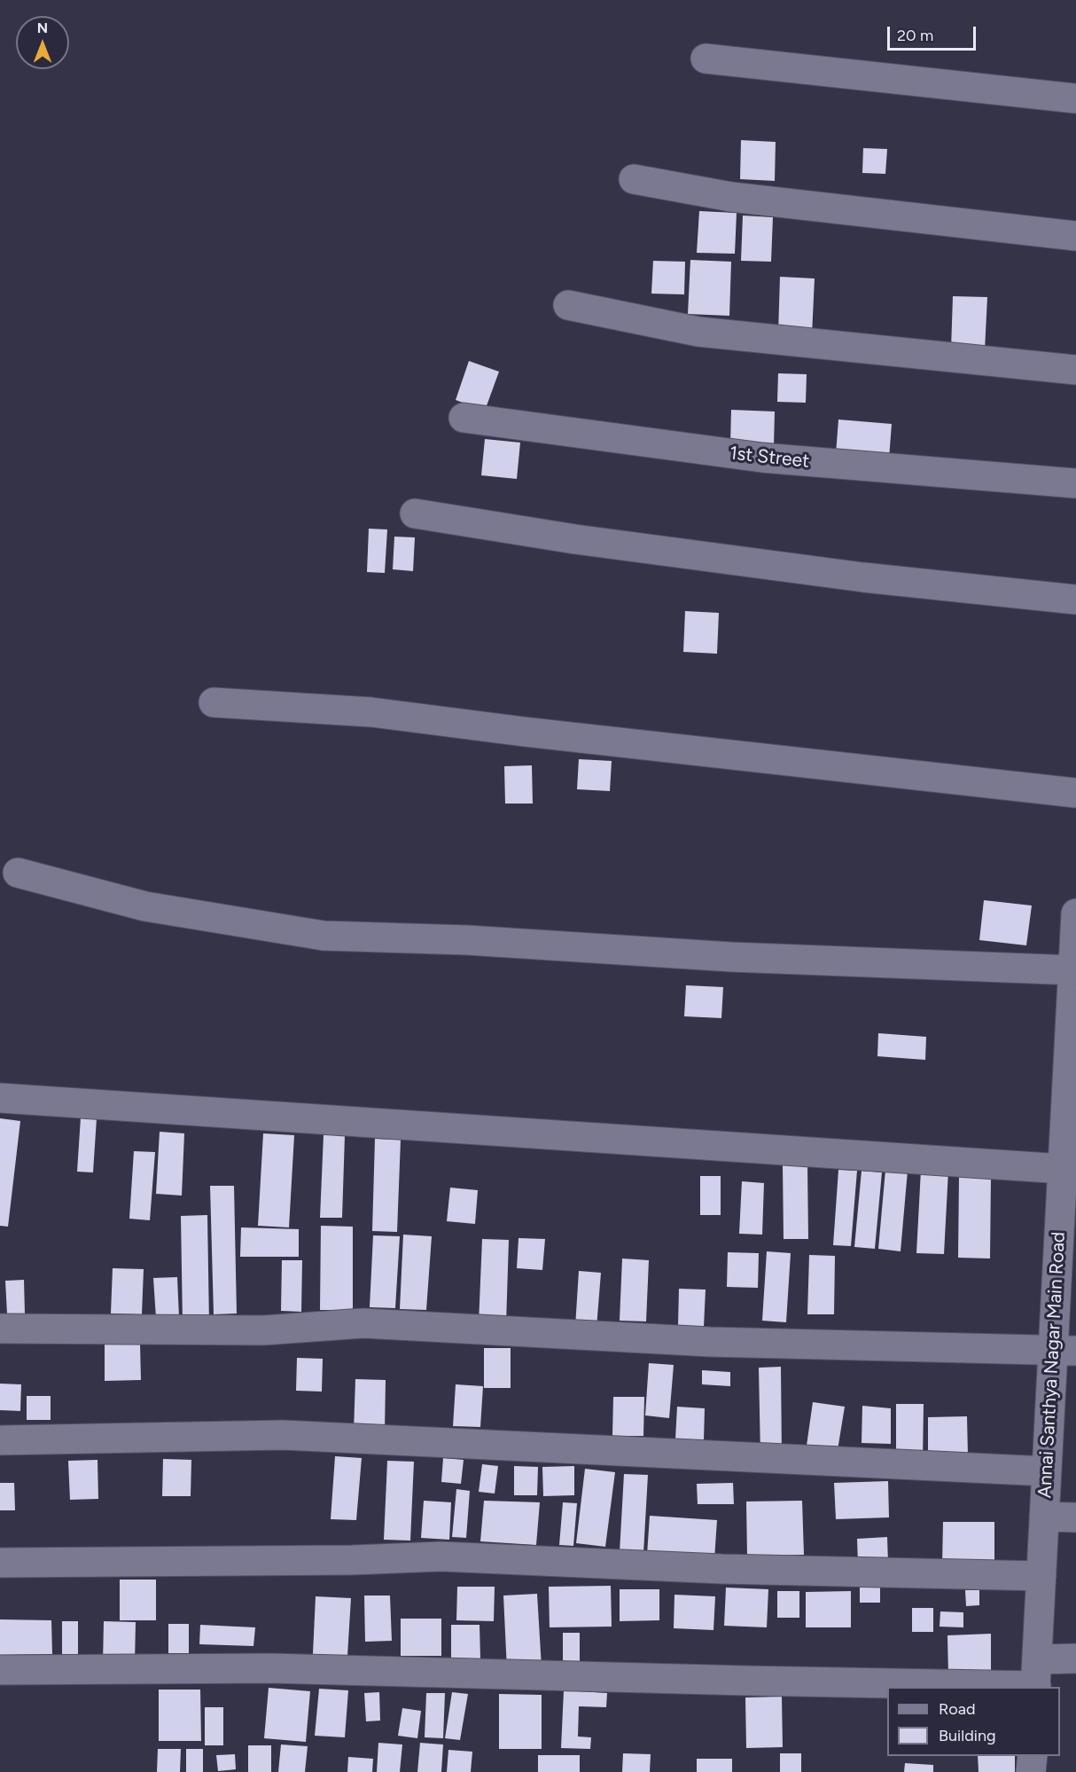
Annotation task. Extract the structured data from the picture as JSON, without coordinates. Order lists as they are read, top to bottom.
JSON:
{
  "streets": {
    "street": ["1st Street", "Annai Santhya Nagar Main Road"]
  },
  "legend": ["Road", "Building"],
  "scale_bar": "20 m",
  "north": "top"
}
